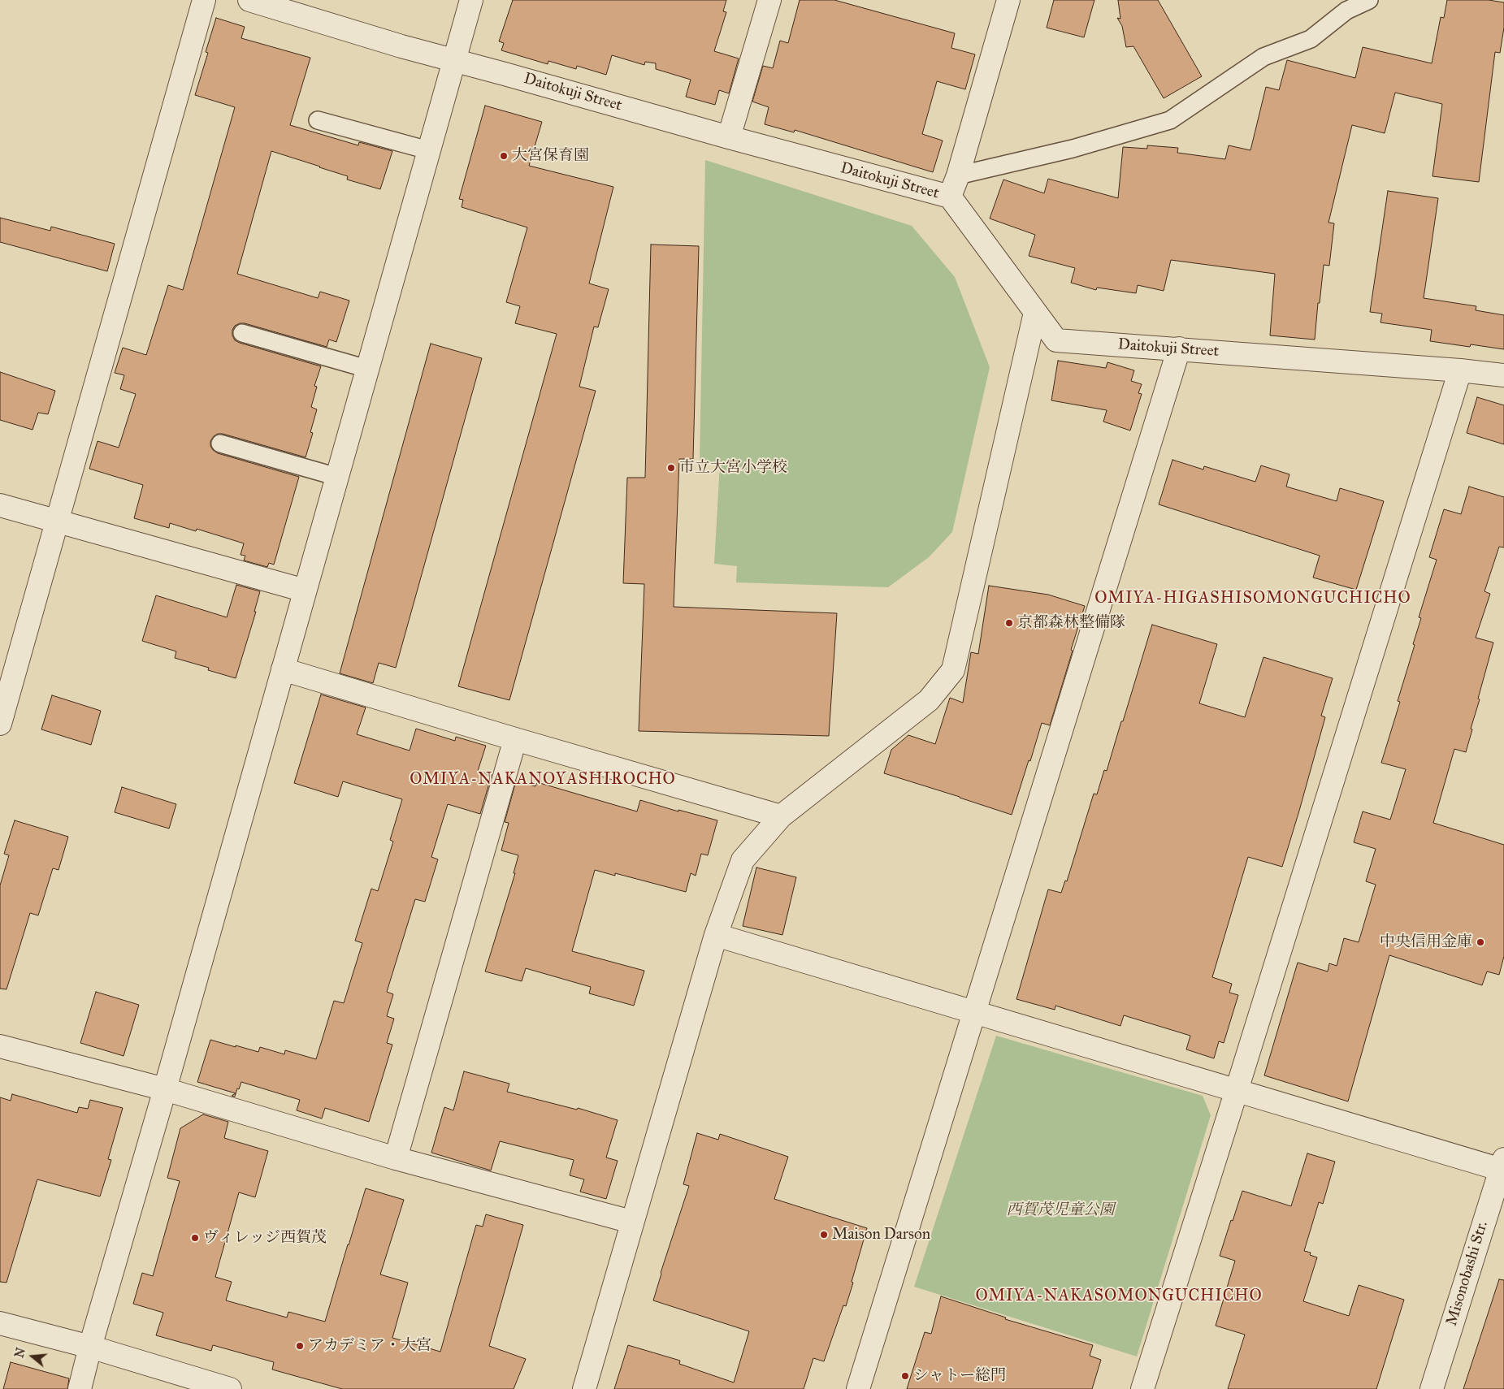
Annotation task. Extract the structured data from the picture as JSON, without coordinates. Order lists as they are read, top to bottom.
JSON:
{
  "streets": {
    "street": ["Daitokuji Street", "Misonobashi Str."]
  },
  "districts": ["OMIYA-HIGASHISOMONGUCHICHO", "OMIYA-NAKANOYASHIROCHO", "OMIYA-NAKASOMONGUCHICHO"],
  "parks": ["西賀茂児童公園"],
  "places": [
    "大宮保育園",
    "市立大宮小学校",
    "京都森林整備隊",
    "中央信用金庫",
    "Maison Darson",
    "ヴィレッジ西賀茂",
    "アカデミア・大宮",
    "シャトー総門"
  ],
  "north": "left"
}
